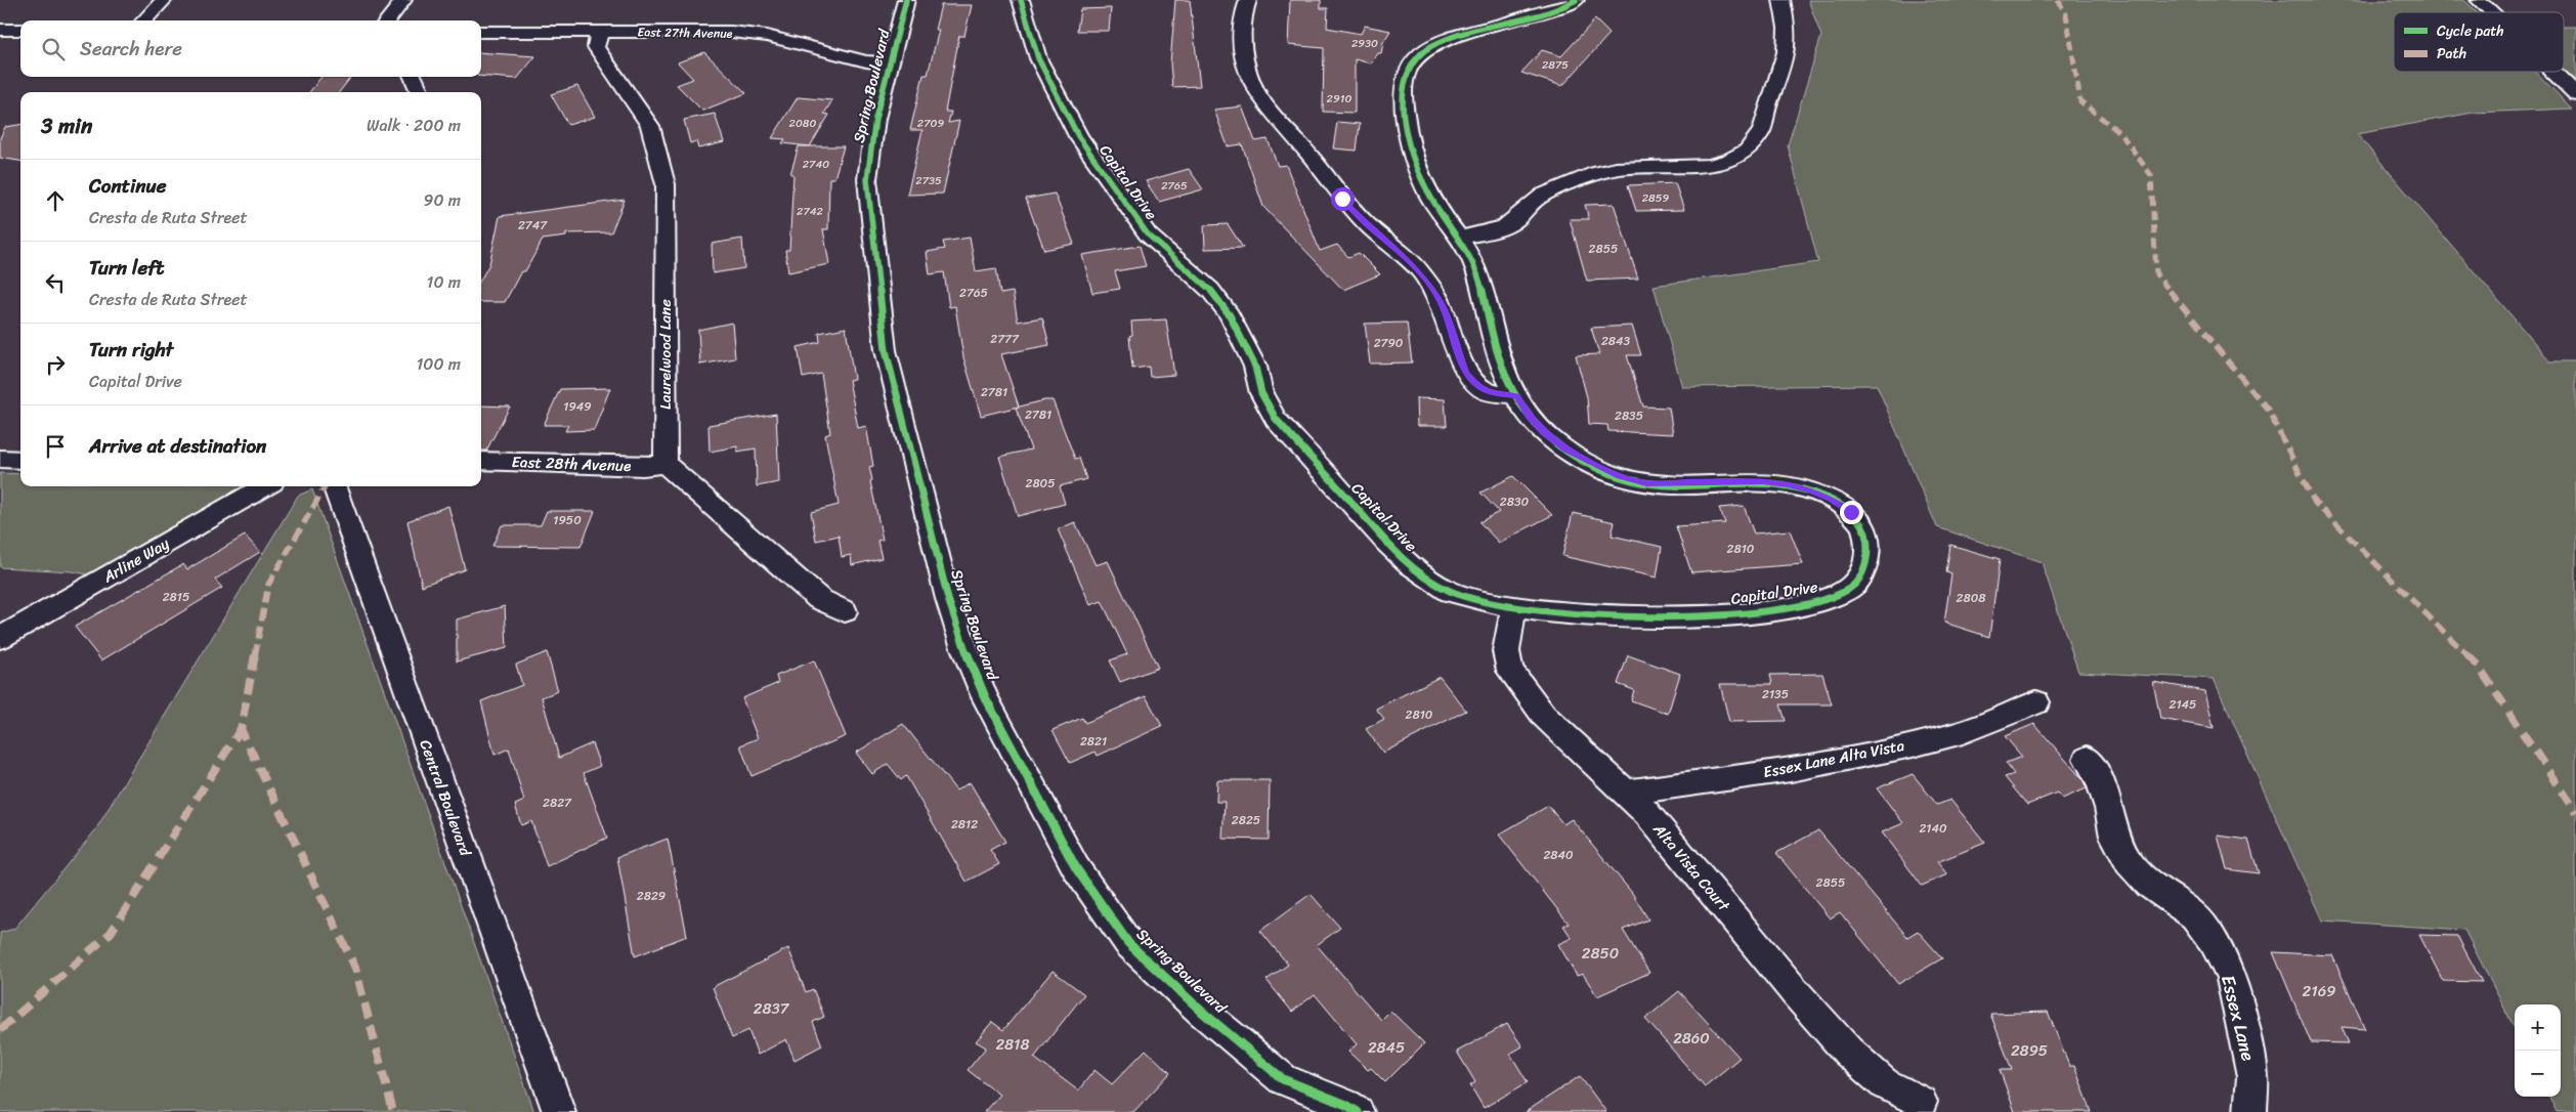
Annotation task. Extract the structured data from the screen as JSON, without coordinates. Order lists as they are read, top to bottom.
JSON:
{
  "streets": {
    "street": [
      "East 27th Avenue",
      "Spring Boulevard",
      "Capital Drive",
      "Laurelwood Lane",
      "East 28th Avenue",
      "Arline Way",
      "Essex Lane Alta Vista",
      "Central Boulevard",
      "Alta Vista Court",
      "Essex Lane"
    ]
  },
  "crossings": [
    ["East 27th Avenue", "Spring Boulevard"],
    ["East 27th Avenue", "Laurelwood Lane"],
    ["Capital Drive", "Alta Vista Court"],
    ["Laurelwood Lane", "East 28th Avenue"],
    ["Essex Lane Alta Vista", "Alta Vista Court"]
  ],
  "house_numbers": [
    "2930",
    "2875",
    "2910",
    "2080",
    "2709",
    "2740",
    "2735",
    "2765",
    "2859",
    "2742",
    "2747",
    "2855",
    "2765",
    "2777",
    "2843",
    "2790",
    "2781",
    "1949",
    "2781",
    "2835",
    "2805",
    "2830",
    "1950",
    "2810",
    "2815",
    "2808",
    "2135",
    "2145",
    "2810",
    "2821",
    "2827",
    "2825",
    "2812",
    "2140",
    "2840",
    "2855",
    "2829",
    "2850",
    "2169",
    "2837",
    "2860",
    "2818",
    "2845",
    "2895"
  ],
  "legend": ["Cycle path", "Path"],
  "page": {
    "search": "Search here",
    "heading": ["3 min", "Walk · 200 m"],
    "list": [
      ["Continue", "Cresta de Ruta Street", "90 m"],
      ["Turn left", "Cresta de Ruta Street", "10 m"],
      ["Turn right", "Capital Drive", "100 m"],
      "Arrive at destination"
    ],
    "map_buttons": ["+", "−"]
  }
}
